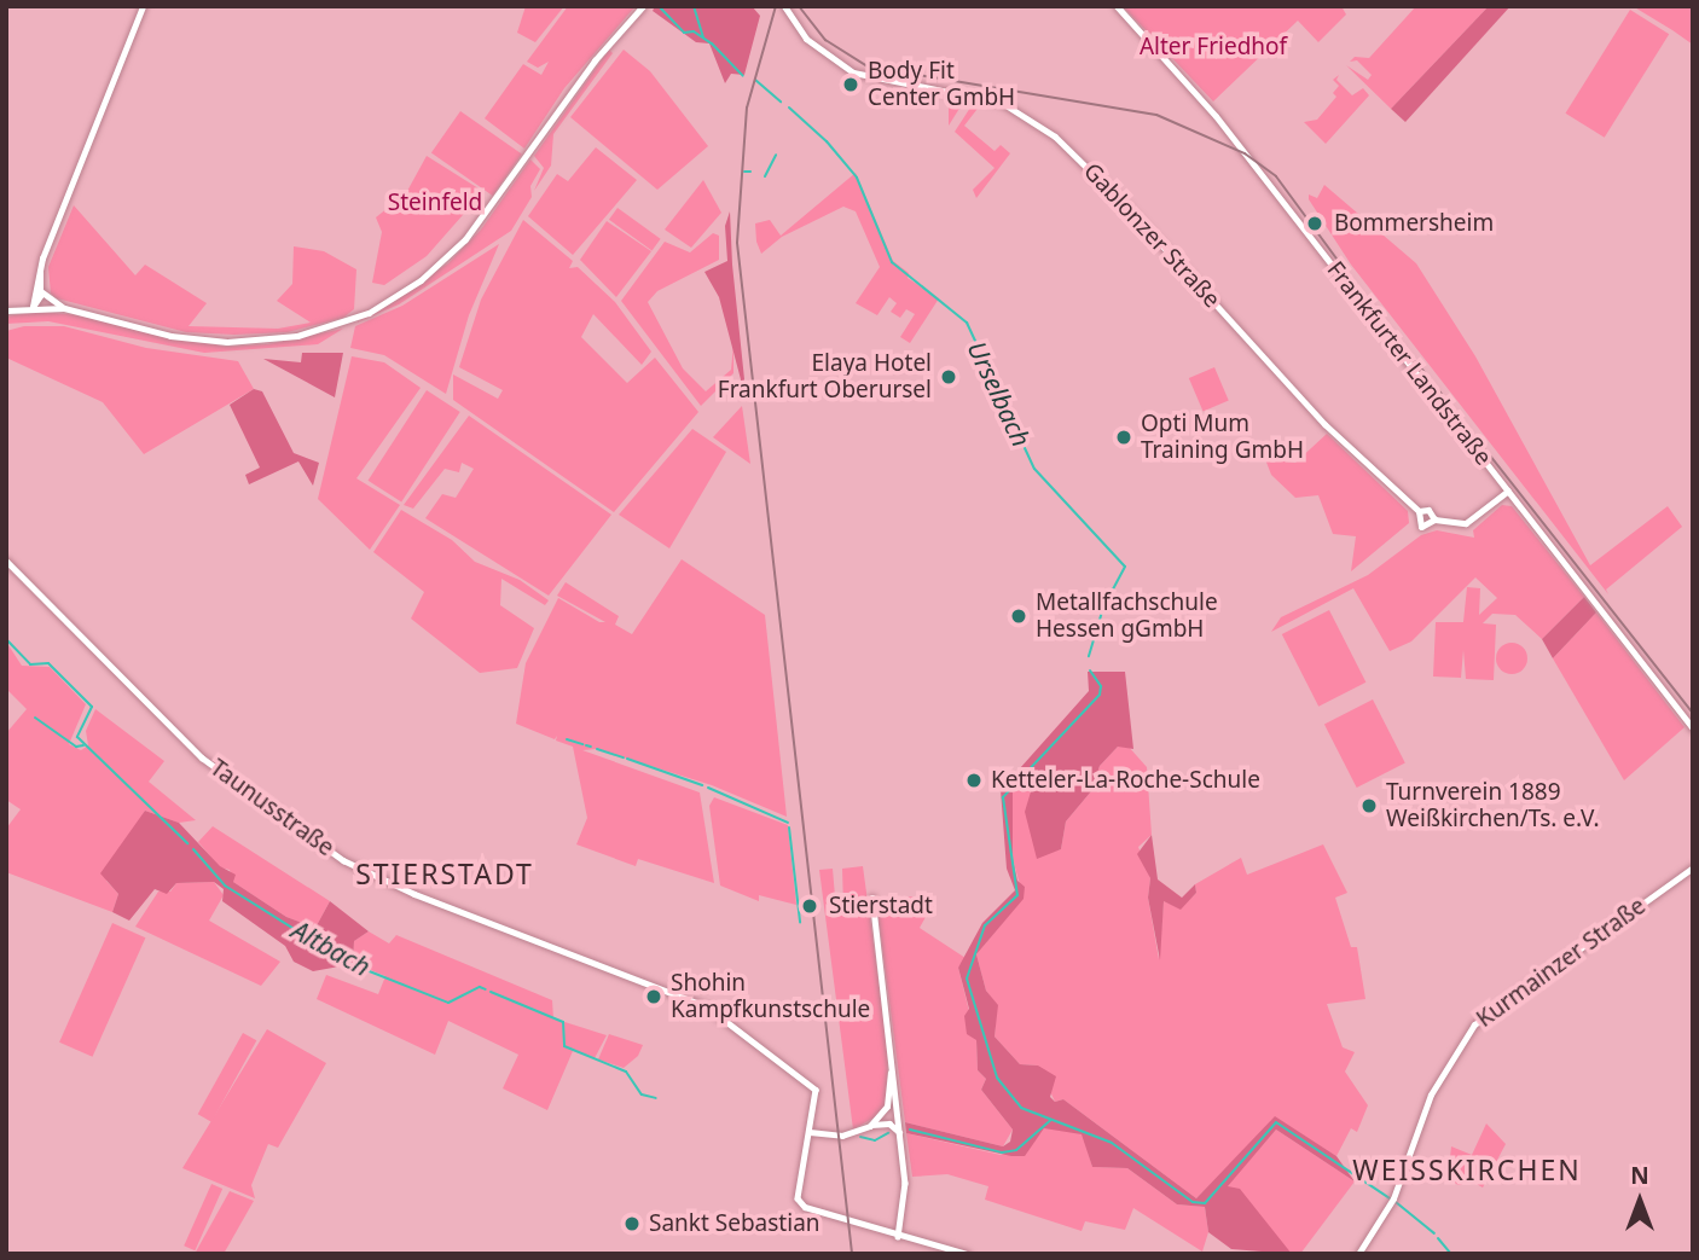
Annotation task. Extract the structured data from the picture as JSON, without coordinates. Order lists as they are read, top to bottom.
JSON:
{
  "streets": {
    "main road": ["Gablonzer Straße", "Frankfurter Landstraße", "Kurmainzer Straße"],
    "street": ["Taunusstraße"]
  },
  "districts": ["STIERSTADT", "WEISSKIRCHEN"],
  "water": ["Urselbach", "Altbach"],
  "parks": ["Alter Friedhof", "Steinfeld"],
  "places": [
    "Body Fit Center GmbH",
    "Bommersheim",
    "Elaya Hotel Frankfurt Oberursel",
    "Opti Mum Training GmbH",
    "Metallfachschule Hessen gGmbH",
    "Ketteler-La-Roche-Schule",
    "Turnverein 1889 Weißkirchen/Ts. e.V.",
    "Stierstadt",
    "Shohin Kampfkunstschule",
    "Sankt Sebastian"
  ],
  "north": "top"
}
